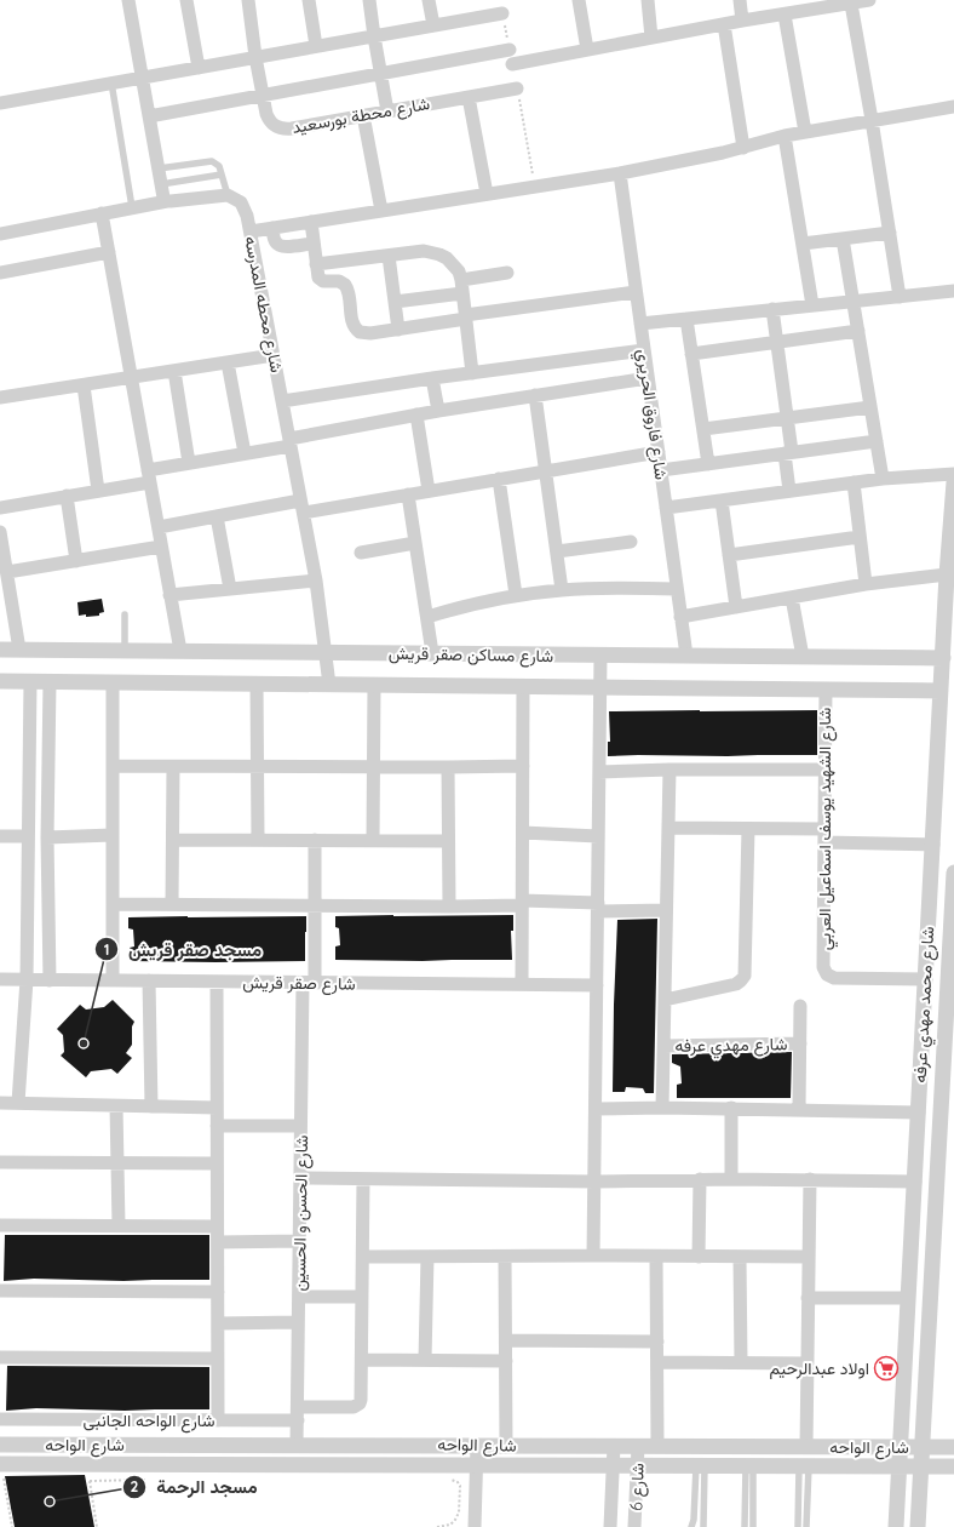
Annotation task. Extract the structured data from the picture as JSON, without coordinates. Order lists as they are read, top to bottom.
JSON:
{
  "streets": {
    "street": [
      "شارع محطة بورسعيد",
      "شارع محطه المدرسه",
      "شارع فاروق الحريري",
      "شارع مساكن صقر قريش",
      "شارع الشهيد يوسف اسماعيل العربي",
      "شارع صقر قريش",
      "شارع محمد مهدي عرفه",
      "شارع مهدي عرفه",
      "شارع الحسن و الحسين",
      "شارع الواحه الجانبى",
      "شارع الواحه",
      "شارع 6"
    ]
  },
  "crossings": [
    ["شارع محطه المدرسه", "شارع مساكن صقر قريش"],
    ["شارع فاروق الحريري", "شارع مساكن صقر قريش"],
    ["شارع مساكن صقر قريش", "شارع الشهيد يوسف اسماعيل العربي"],
    ["شارع مساكن صقر قريش", "شارع محمد مهدي عرفه"],
    ["شارع الشهيد يوسف اسماعيل العربي", "شارع محمد مهدي عرفه"],
    ["شارع صقر قريش", "شارع الحسن و الحسين"],
    ["شارع محمد مهدي عرفه", "شارع الواحه"],
    ["شارع الحسن و الحسين", "شارع الواحه الجانبى"],
    ["شارع الحسن و الحسين", "شارع الواحه"],
    ["شارع الواحه", "شارع 6"]
  ],
  "places": {
    "other": ["مسجد صقر قريش", "مسجد الرحمة"],
    "supermarket": ["اولاد عبدالرحيم"]
  }
}
